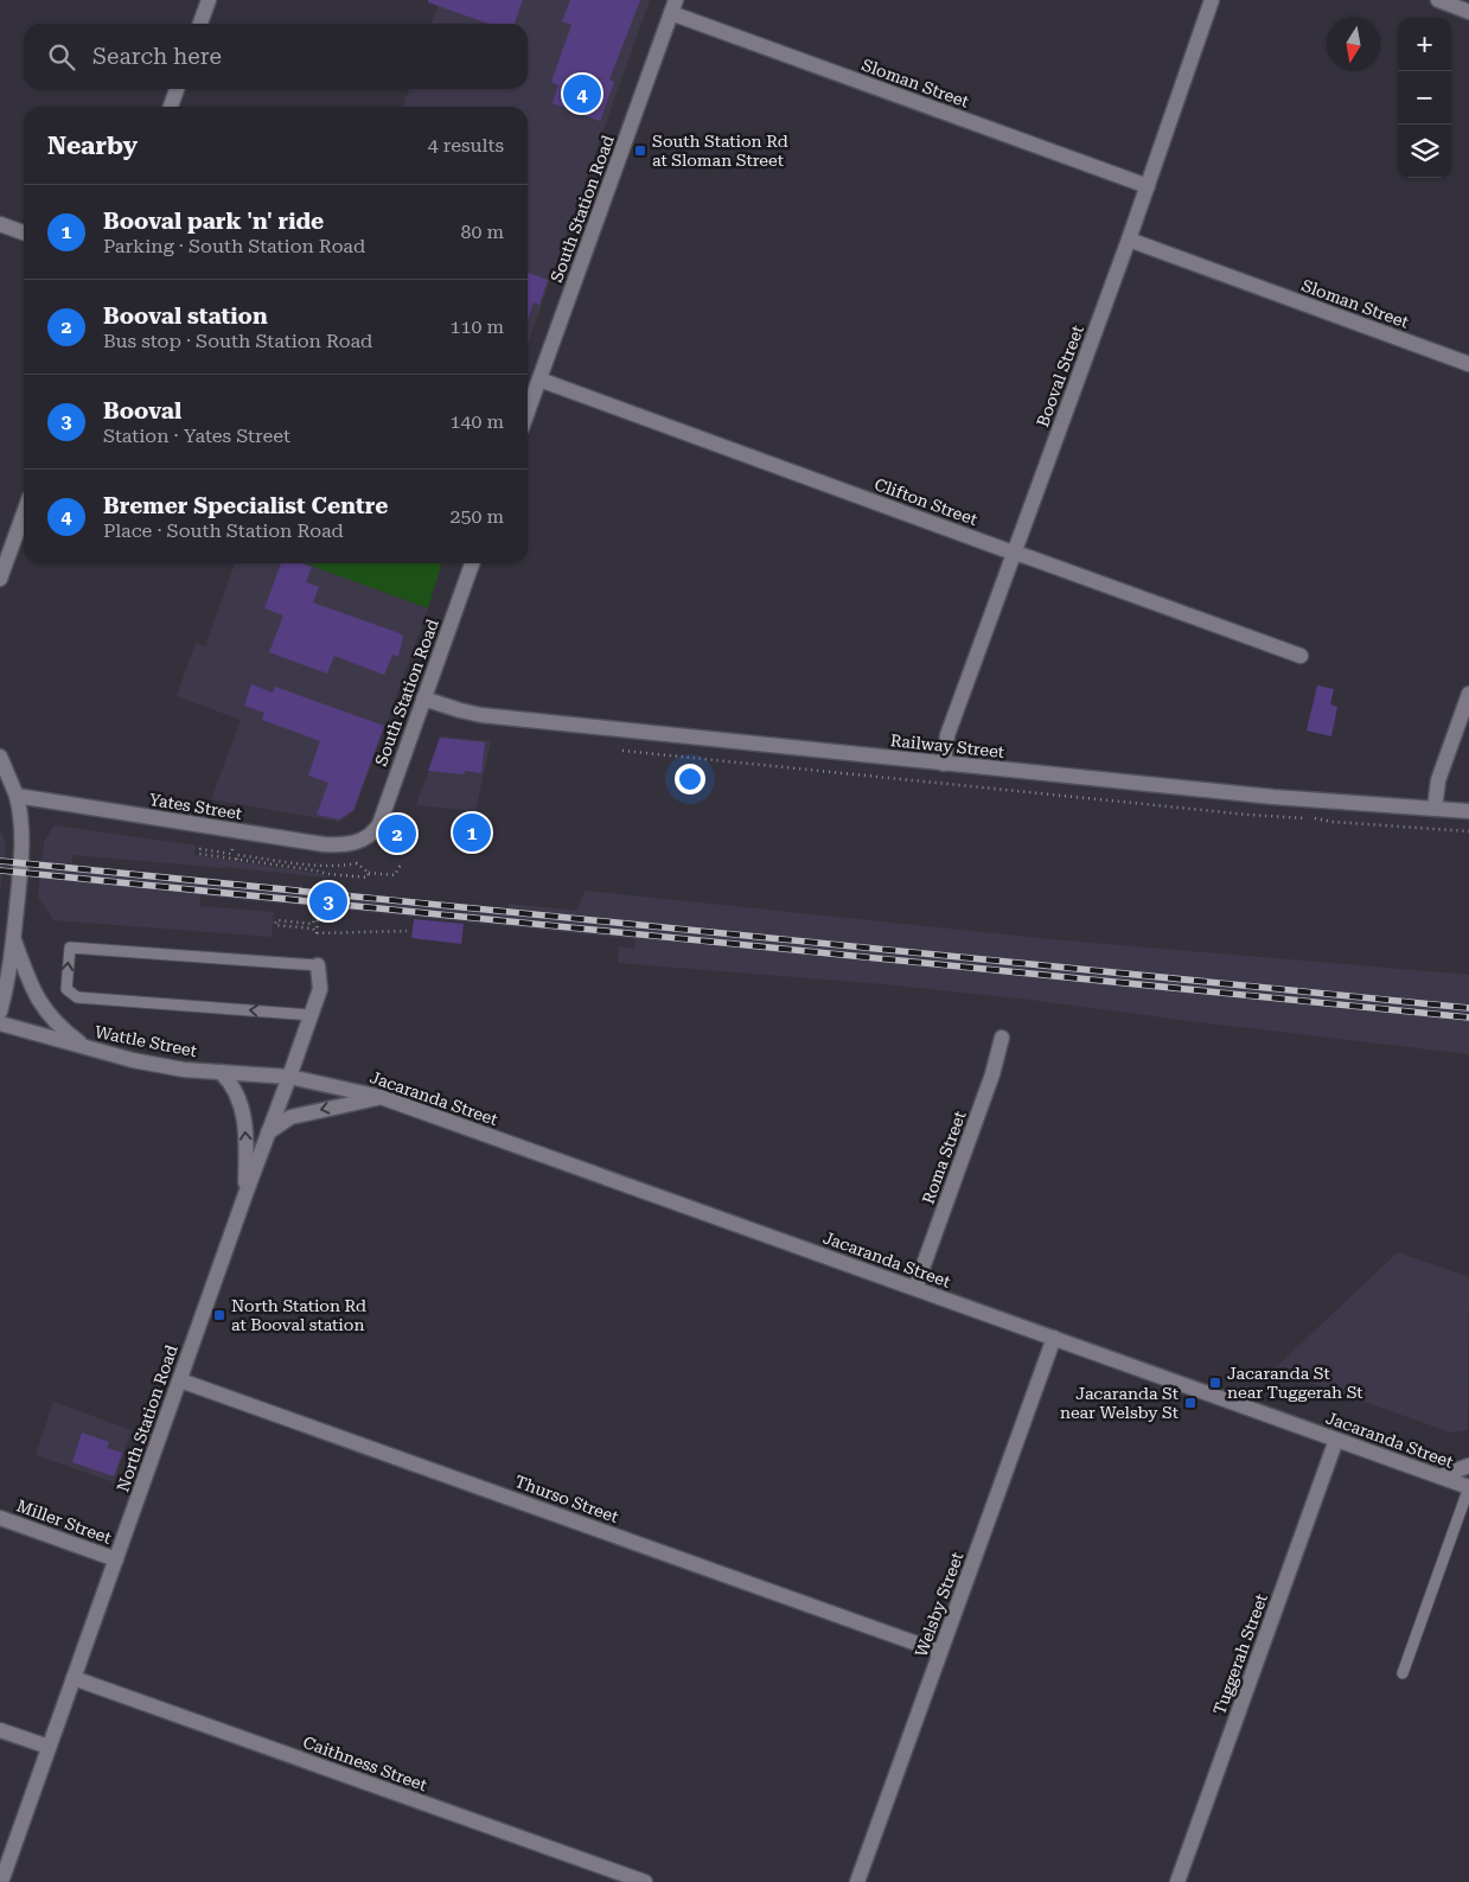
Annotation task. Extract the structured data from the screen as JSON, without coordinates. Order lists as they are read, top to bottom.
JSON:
{
  "streets": {
    "street": [
      "Sloman Street",
      "South Station Road",
      "Booval Street",
      "Clifton Street",
      "Railway Street",
      "Yates Street",
      "Wattle Street",
      "Jacaranda Street",
      "Roma Street",
      "North Station Road",
      "Thurso Street",
      "Miller Street",
      "Welsby Street",
      "Tuggerah Street",
      "Caithness Street"
    ]
  },
  "crossings": [
    ["Sloman Street", "South Station Road"],
    ["Sloman Street", "Booval Street"],
    ["South Station Road", "Clifton Street"],
    ["South Station Road", "Railway Street"],
    ["South Station Road", "Yates Street"],
    ["Booval Street", "Clifton Street"],
    ["Booval Street", "Railway Street"],
    ["Wattle Street", "Jacaranda Street"],
    ["Wattle Street", "North Station Road"],
    ["Jacaranda Street", "Roma Street"],
    ["Jacaranda Street", "North Station Road"],
    ["Jacaranda Street", "Welsby Street"],
    ["Jacaranda Street", "Tuggerah Street"],
    ["North Station Road", "Thurso Street"],
    ["North Station Road", "Miller Street"],
    ["North Station Road", "Caithness Street"],
    ["Thurso Street", "Welsby Street"]
  ],
  "places": {
    "transit": [
      "South Station Rd at Sloman Street",
      "North Station Rd at Booval station",
      "Jacaranda St near Tuggerah St",
      "Jacaranda St near Welsby St"
    ]
  },
  "north": "bottom",
  "page": {
    "map_buttons": ["+", "−"],
    "search": "Search here",
    "pins": [
      "4",
      "1",
      "2",
      "3"
    ],
    "heading": ["Nearby", "4 results"],
    "list": [
      {
        "mark": "1",
        "name": "Booval park 'n' ride",
        "note": "Parking · South Station Road",
        "value": "80 m"
      },
      {
        "mark": "2",
        "name": "Booval station",
        "note": "Bus stop · South Station Road",
        "value": "110 m"
      },
      {
        "mark": "3",
        "name": "Booval",
        "note": "Station · Yates Street",
        "value": "140 m"
      },
      {
        "mark": "4",
        "name": "Bremer Specialist Centre",
        "note": "Place · South Station Road",
        "value": "250 m"
      }
    ]
  }
}
